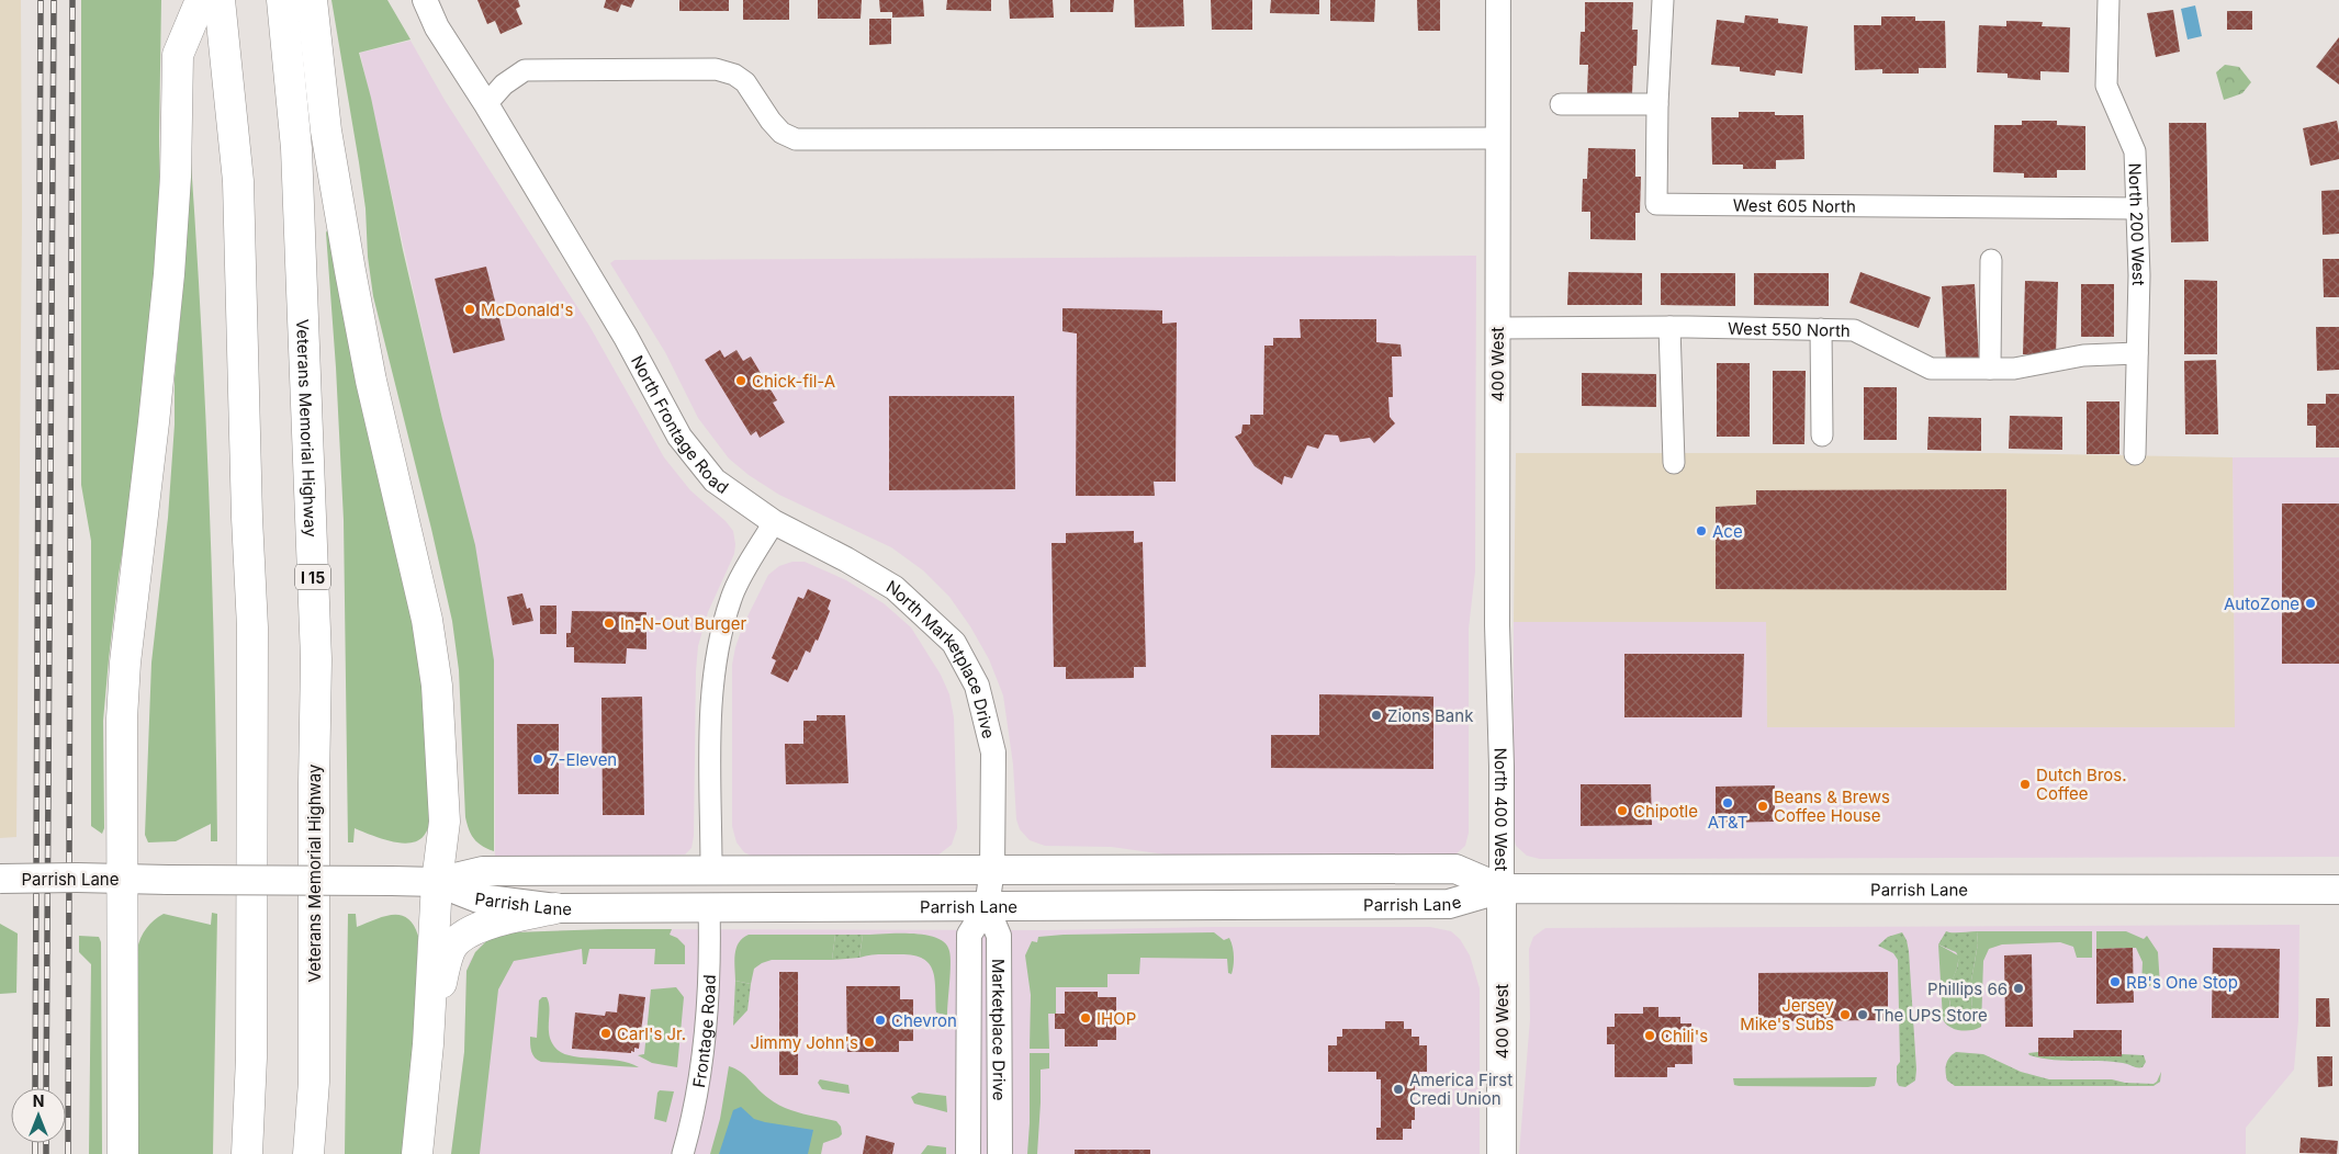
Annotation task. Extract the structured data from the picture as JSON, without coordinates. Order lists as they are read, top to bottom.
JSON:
{
  "streets": {
    "highway": ["Veterans Memorial Highway", "I 15"],
    "main road": ["400 West", "Parrish Lane"],
    "street": [
      "West 605 North",
      "North 200 West",
      "West 550 North",
      "North Frontage Road",
      "North Marketplace Drive",
      "North 400 West",
      "Marketplace Drive",
      "Frontage Road"
    ]
  },
  "crossings": [
    ["West 605 North", "North 200 West"],
    ["North 200 West", "West 550 North"],
    ["West 550 North", "400 West"],
    ["400 West", "North 400 West"],
    ["400 West", "Parrish Lane"],
    ["North Frontage Road", "North Marketplace Drive"],
    ["North Marketplace Drive", "Parrish Lane"],
    ["North Marketplace Drive", "Marketplace Drive"],
    ["North 400 West", "Parrish Lane"],
    ["Parrish Lane", "Marketplace Drive"],
    ["Parrish Lane", "Frontage Road"]
  ],
  "places": [
    "McDonald's",
    "Chick-fil-A",
    "Ace",
    "AutoZone",
    "In-N-Out Burger",
    "Zions Bank",
    "7-Eleven",
    "Dutch Bros. Coffee",
    "AT&T",
    "Beans & Brews Coffee House",
    "Chipotle",
    "RB's One Stop",
    "Phillips 66",
    "Jersey Mike's Subs",
    "The UPS Store",
    "IHOP",
    "Chevron",
    "Carl's Jr.",
    "Chili's",
    "Jimmy John's",
    "America First Credi Union"
  ],
  "north": "top"
}
